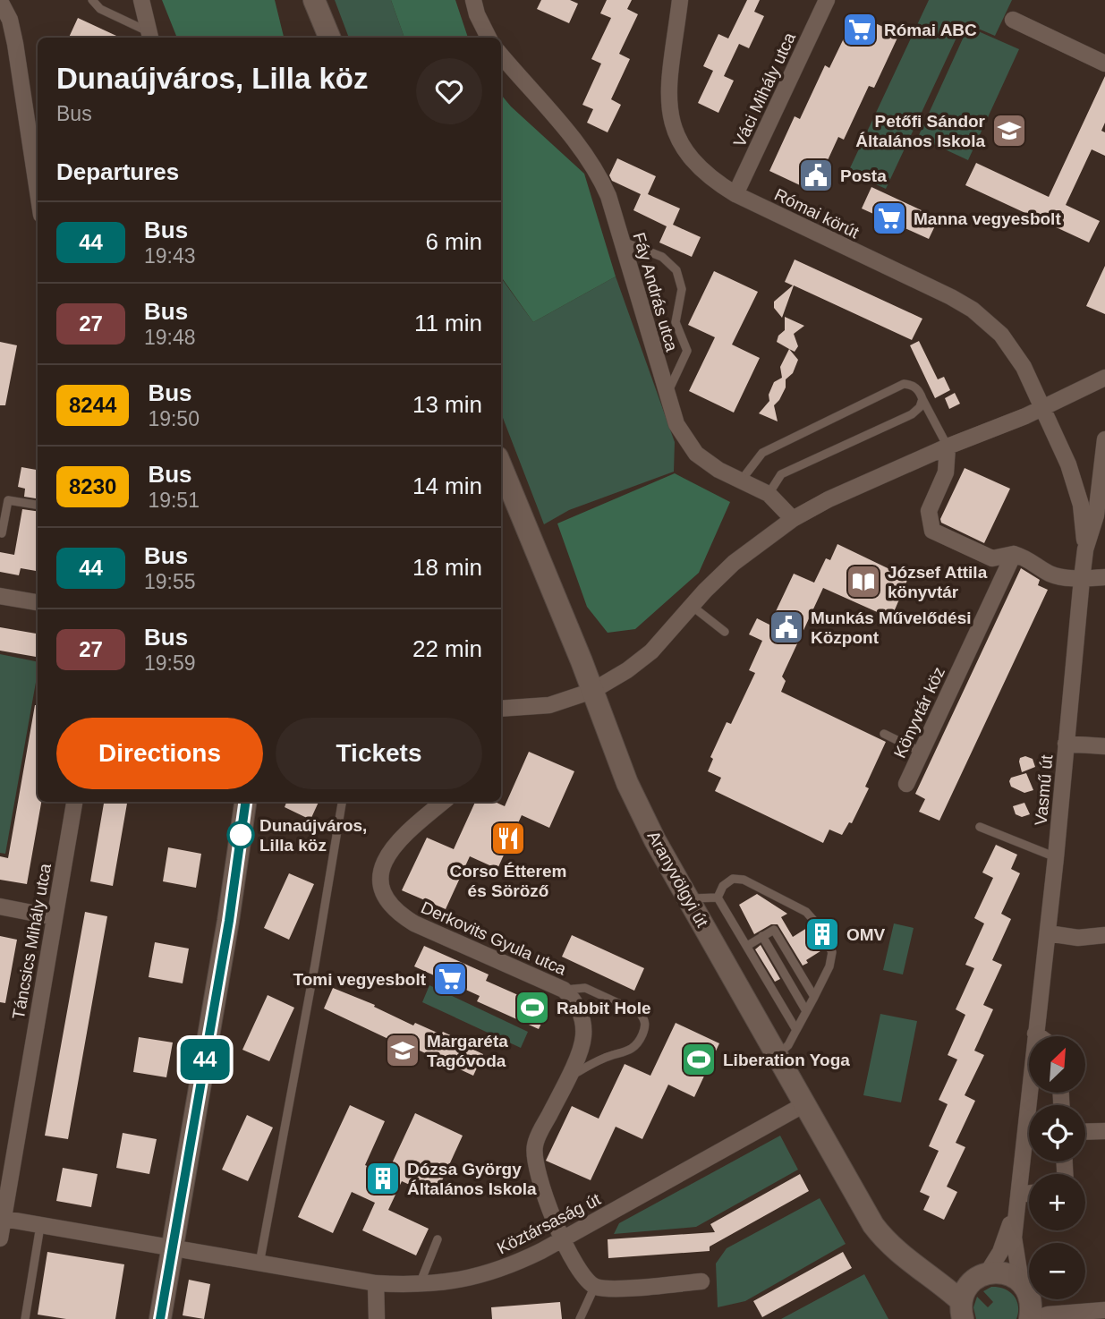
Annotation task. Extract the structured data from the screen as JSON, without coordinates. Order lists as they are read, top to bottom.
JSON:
{
  "streets": {
    "street": [
      "Váci Mihály utca",
      "Római körút",
      "Fáy András utca",
      "Könyvtár köz",
      "Vasmű út",
      "Aranyvölgyi út",
      "Derkovits Gyula utca",
      "Táncsics Mihály utca",
      "Köztársaság út"
    ]
  },
  "crossings": [
    ["Váci Mihály utca", "Római körút"],
    ["Római körút", "Vasmű út"],
    ["Vasmű út", "Aranyvölgyi út"],
    ["Aranyvölgyi út", "Köztársaság út"],
    ["Derkovits Gyula utca", "Köztársaság út"],
    ["Táncsics Mihály utca", "Köztársaság út"]
  ],
  "places": {
    "supermarket": ["Római ABC", "Manna vegyesbolt", "Tomi vegyesbolt"],
    "school or university": ["Petőfi Sándor Általános Iskola", "Margaréta Tagóvoda"],
    "public building": ["Posta", "Munkás Művelődési Központ"],
    "library": ["József Attila könyvtár"],
    "other": ["Dunaújváros, Lilla köz"],
    "restaurant": ["Corso Étterem és Söröző"],
    "building": ["OMV", "Dózsa György Általános Iskola"],
    "sports": ["Rabbit Hole", "Liberation Yoga"]
  },
  "lines": ["bus line 44"],
  "north": "top right",
  "page": {
    "on_map": "44",
    "heading": [
      ["Dunaújváros, Lilla köz", "Bus"],
      "Departures"
    ],
    "list": [
      {
        "mark": "44",
        "name": "Bus",
        "note": "19:43",
        "value": "6 min"
      },
      {
        "mark": "27",
        "name": "Bus",
        "note": "19:48",
        "value": "11 min"
      },
      {
        "mark": "8244",
        "name": "Bus",
        "note": "19:50",
        "value": "13 min"
      },
      {
        "mark": "8230",
        "name": "Bus",
        "note": "19:51",
        "value": "14 min"
      },
      {
        "mark": "44",
        "name": "Bus",
        "note": "19:55",
        "value": "18 min"
      },
      {
        "mark": "27",
        "name": "Bus",
        "note": "19:59",
        "value": "22 min"
      }
    ],
    "buttons": ["Directions", "Tickets"],
    "map_buttons": ["+", "−"]
  }
}
